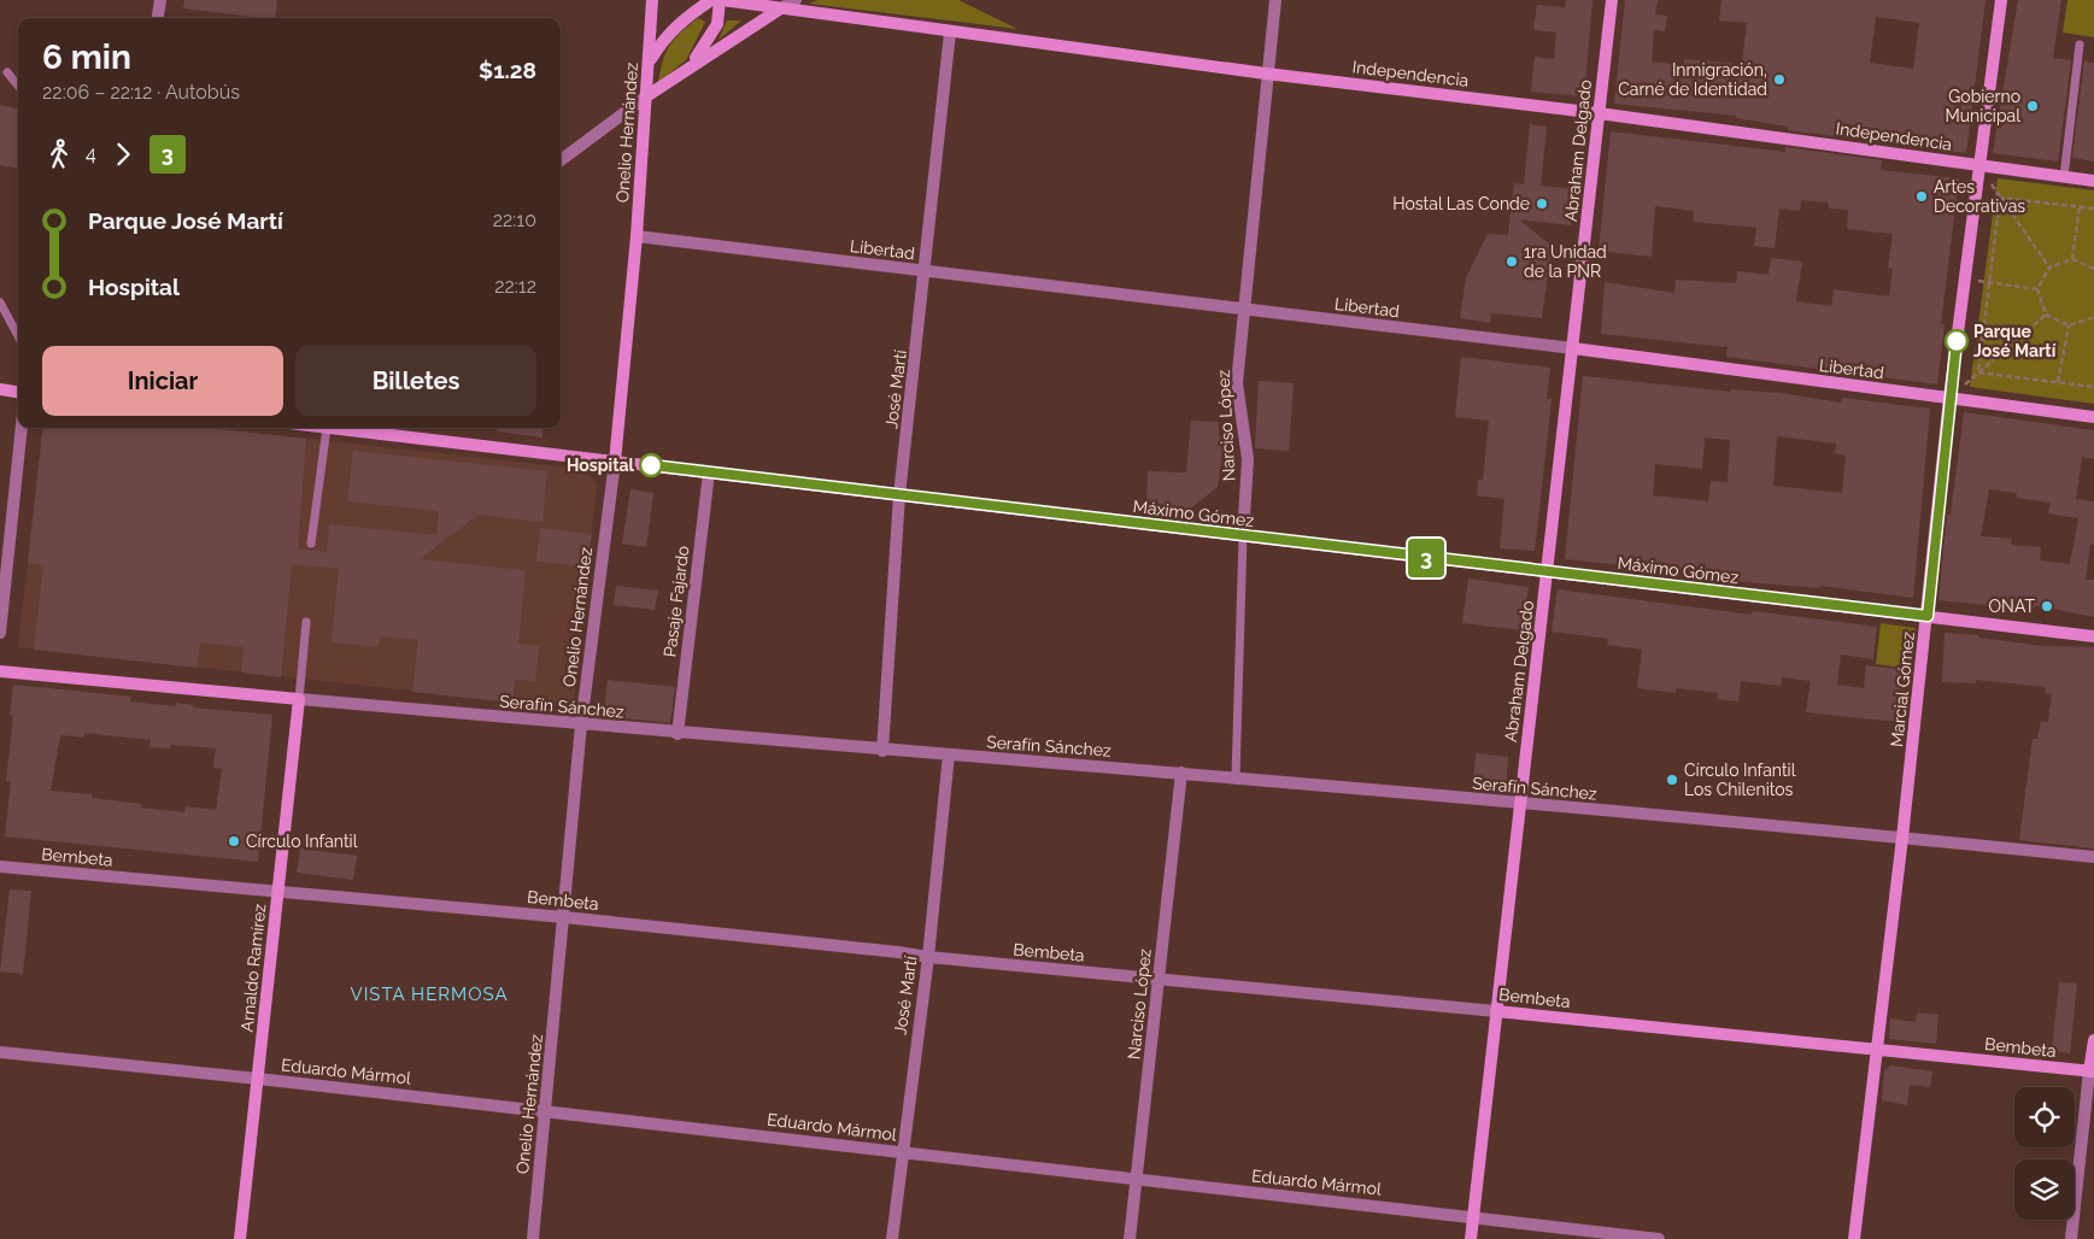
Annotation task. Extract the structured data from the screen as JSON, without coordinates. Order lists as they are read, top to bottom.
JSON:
{
  "streets": {
    "main road": [
      "Independencia",
      "Onelio Hernández",
      "Abraham Delgado",
      "Libertad",
      "Máximo Gómez",
      "Marcial Gómez",
      "Serafín Sánchez",
      "Bembeta",
      "Arnaldo Ramírez"
    ],
    "street": [
      "José Martí",
      "Narciso López",
      "Pasaje Fajardo",
      "Eduardo Mármol"
    ]
  },
  "crossings": [
    ["Independencia", "Abraham Delgado"],
    ["Independencia", "José Martí"],
    ["Independencia", "Narciso López"],
    ["Independencia", "Marcial Gómez"],
    ["Onelio Hernández", "Libertad"],
    ["Onelio Hernández", "Máximo Gómez"],
    ["Onelio Hernández", "Serafín Sánchez"],
    ["Onelio Hernández", "Bembeta"],
    ["Onelio Hernández", "Eduardo Mármol"],
    ["Abraham Delgado", "Libertad"],
    ["Abraham Delgado", "Máximo Gómez"],
    ["Abraham Delgado", "Serafín Sánchez"],
    ["Abraham Delgado", "Bembeta"],
    ["Abraham Delgado", "Eduardo Mármol"],
    ["Libertad", "José Martí"],
    ["Libertad", "Narciso López"],
    ["Libertad", "Marcial Gómez"],
    ["José Martí", "Máximo Gómez"],
    ["José Martí", "Serafín Sánchez"],
    ["José Martí", "Bembeta"],
    ["José Martí", "Eduardo Mármol"],
    ["Narciso López", "Máximo Gómez"],
    ["Narciso López", "Serafín Sánchez"],
    ["Narciso López", "Bembeta"],
    ["Narciso López", "Eduardo Mármol"],
    ["Máximo Gómez", "Pasaje Fajardo"],
    ["Máximo Gómez", "Marcial Gómez"],
    ["Pasaje Fajardo", "Serafín Sánchez"],
    ["Marcial Gómez", "Serafín Sánchez"],
    ["Marcial Gómez", "Bembeta"],
    ["Serafín Sánchez", "Arnaldo Ramírez"],
    ["Bembeta", "Arnaldo Ramírez"],
    ["Arnaldo Ramírez", "Eduardo Mármol"]
  ],
  "districts": ["VISTA HERMOSA"],
  "places": [
    "Inmigración, Carné de Identidad",
    "Gobierno Municipal",
    "Artes Decorativas",
    "Hostal Las Conde",
    "1ra Unidad de la PNR",
    "Parque José Martí",
    "Hospital",
    "ONAT",
    "Círculo Infantil Los Chilenitos",
    "Círculo Infantil"
  ],
  "lines": ["bus line 3"],
  "page": {
    "on_map": "3",
    "heading": ["6 min", "22:06 – 22:12 · Autobús", "$1.28"],
    "legs": ["4", "3"],
    "list": [
      {
        "name": "Parque José Martí",
        "value": "22:10"
      },
      {
        "name": "Hospital",
        "value": "22:12"
      }
    ],
    "buttons": ["Iniciar", "Billetes"]
  }
}
